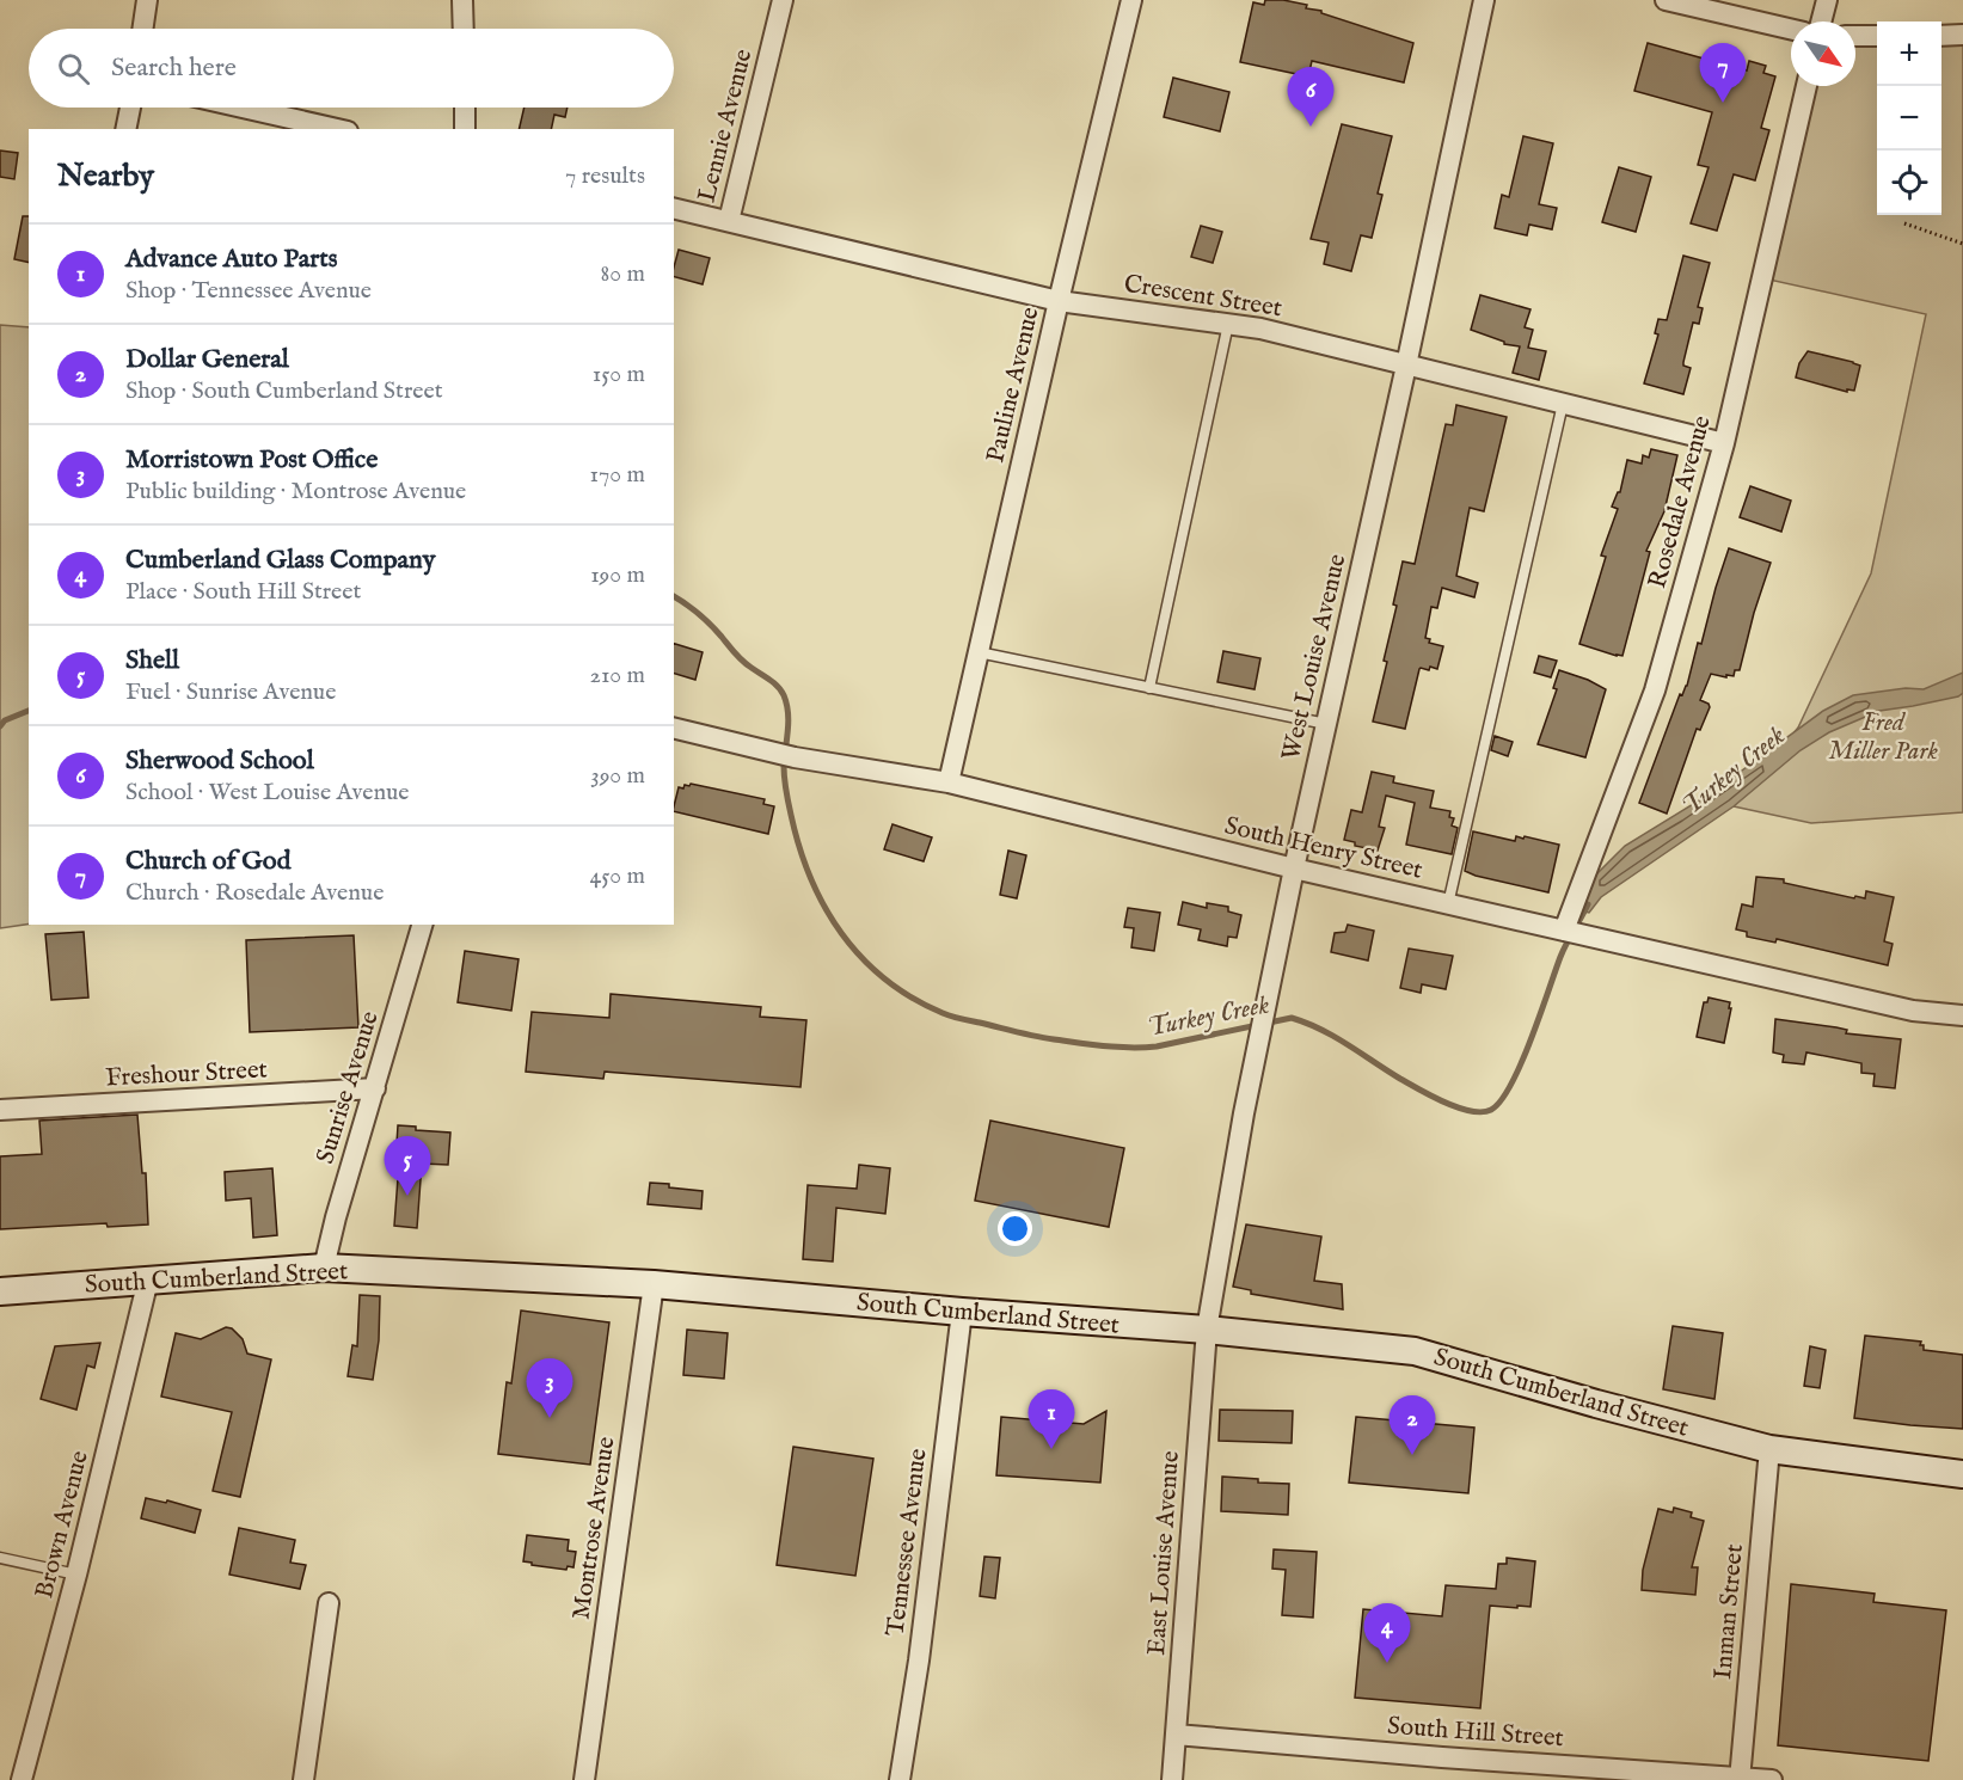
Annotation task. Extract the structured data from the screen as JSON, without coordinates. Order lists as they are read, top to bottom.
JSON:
{
  "streets": {
    "main road": ["South Cumberland Street"],
    "street": [
      "Lennie Avenue",
      "Crescent Street",
      "Pauline Avenue",
      "Rosedale Avenue",
      "West Louise Avenue",
      "South Henry Street",
      "Freshour Street",
      "Sunrise Avenue",
      "Brown Avenue",
      "Montrose Avenue",
      "Tennessee Avenue",
      "East Louise Avenue",
      "Inman Street",
      "South Hill Street"
    ]
  },
  "crossings": [
    ["Lennie Avenue", "Crescent Street"],
    ["Crescent Street", "Pauline Avenue"],
    ["Crescent Street", "Rosedale Avenue"],
    ["Crescent Street", "West Louise Avenue"],
    ["Pauline Avenue", "South Henry Street"],
    ["Rosedale Avenue", "South Henry Street"],
    ["West Louise Avenue", "South Henry Street"],
    ["West Louise Avenue", "South Cumberland Street"],
    ["West Louise Avenue", "East Louise Avenue"],
    ["Freshour Street", "Sunrise Avenue"],
    ["Sunrise Avenue", "South Cumberland Street"],
    ["South Cumberland Street", "Brown Avenue"],
    ["South Cumberland Street", "Montrose Avenue"],
    ["South Cumberland Street", "Tennessee Avenue"],
    ["South Cumberland Street", "East Louise Avenue"],
    ["South Cumberland Street", "Inman Street"],
    ["East Louise Avenue", "South Hill Street"],
    ["Inman Street", "South Hill Street"]
  ],
  "water": ["Turkey Creek"],
  "parks": ["Fred Miller Park"],
  "north": "bottom right",
  "page": {
    "map_buttons": ["+", "−"],
    "search": "Search here",
    "pins": [
      "7",
      "6",
      "5",
      "3",
      "1",
      "2",
      "4"
    ],
    "heading": ["Nearby", "7 results"],
    "list": [
      {
        "mark": "1",
        "name": "Advance Auto Parts",
        "note": "Shop · Tennessee Avenue",
        "value": "80 m"
      },
      {
        "mark": "2",
        "name": "Dollar General",
        "note": "Shop · South Cumberland Street",
        "value": "150 m"
      },
      {
        "mark": "3",
        "name": "Morristown Post Office",
        "note": "Public building · Montrose Avenue",
        "value": "170 m"
      },
      {
        "mark": "4",
        "name": "Cumberland Glass Company",
        "note": "Place · South Hill Street",
        "value": "190 m"
      },
      {
        "mark": "5",
        "name": "Shell",
        "note": "Fuel · Sunrise Avenue",
        "value": "210 m"
      },
      {
        "mark": "6",
        "name": "Sherwood School",
        "note": "School · West Louise Avenue",
        "value": "390 m"
      },
      {
        "mark": "7",
        "name": "Church of God",
        "note": "Church · Rosedale Avenue",
        "value": "450 m"
      }
    ]
  }
}
